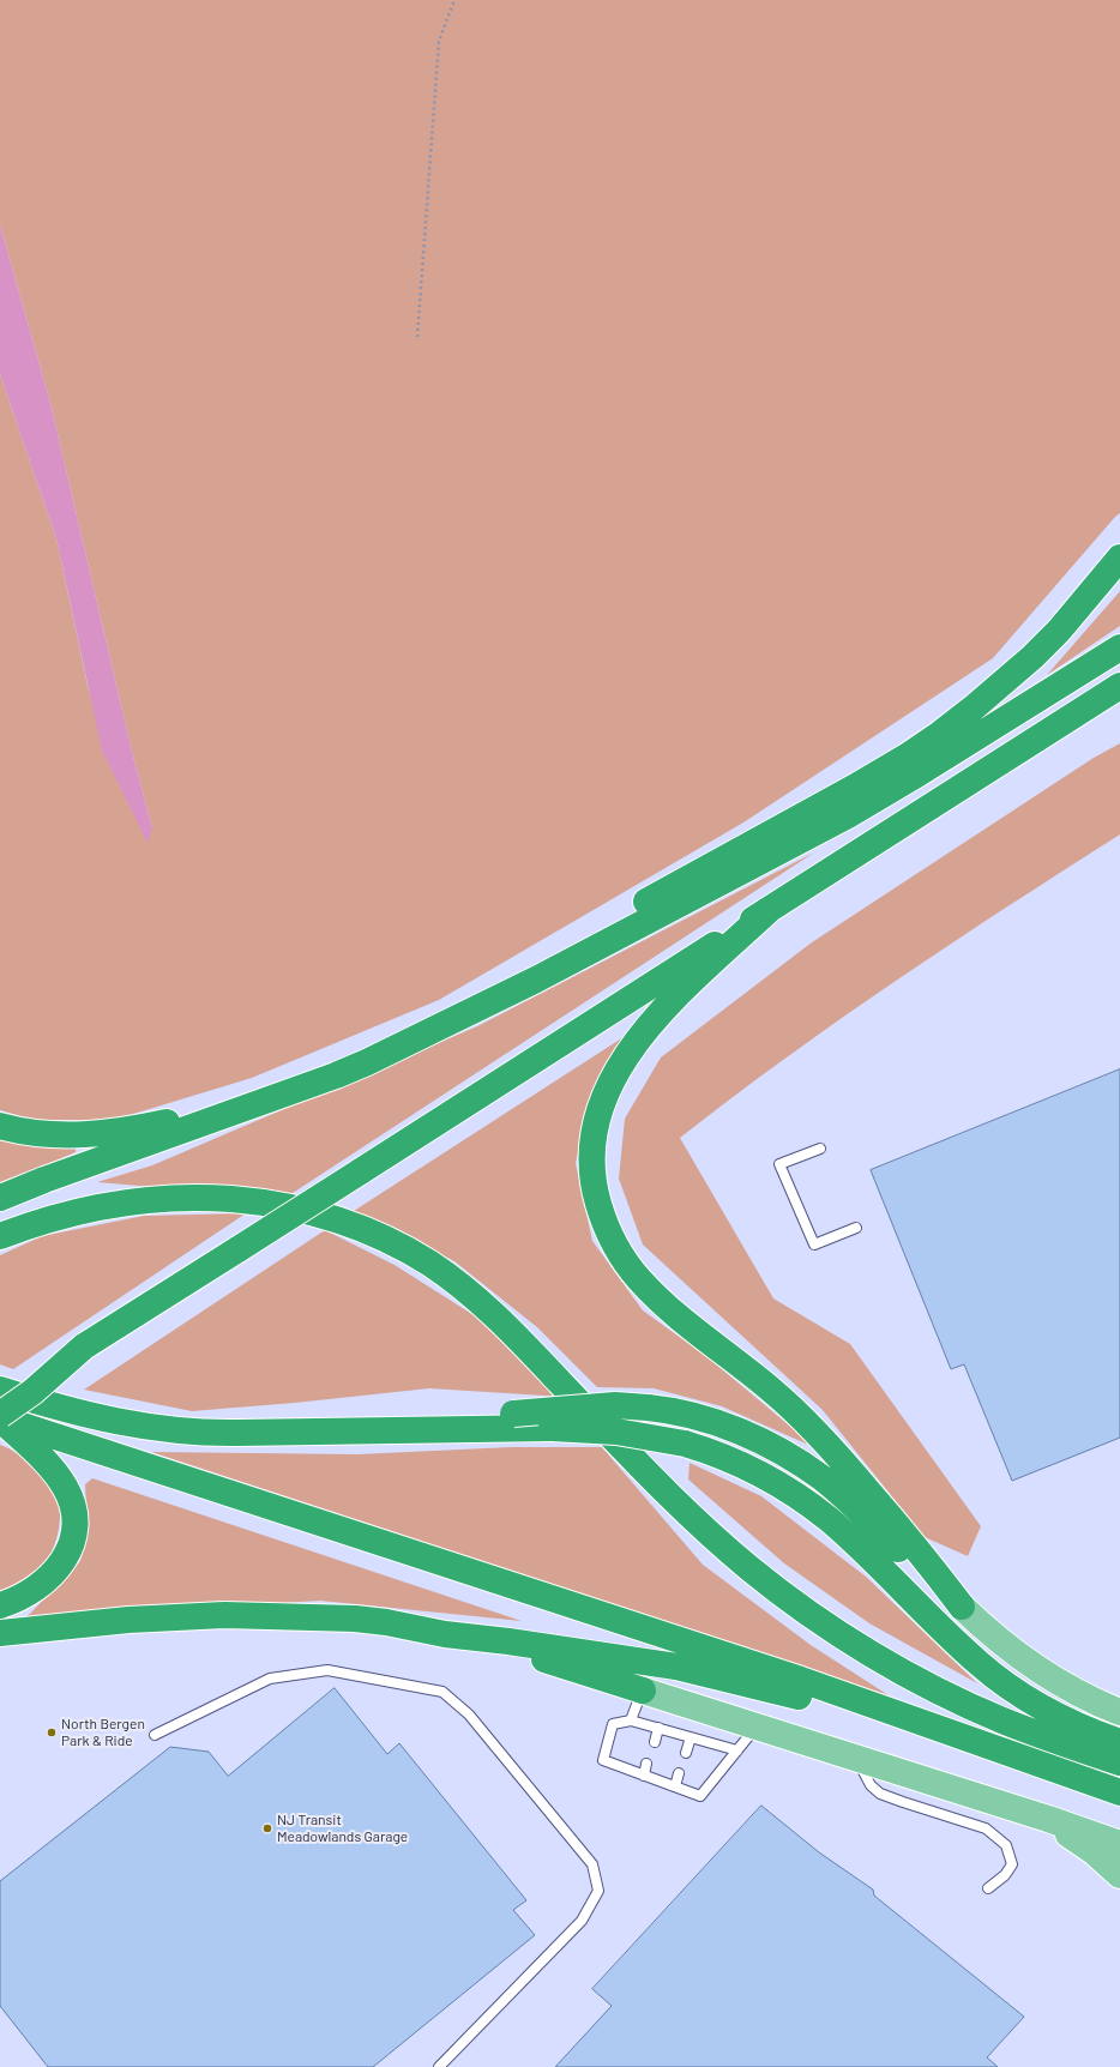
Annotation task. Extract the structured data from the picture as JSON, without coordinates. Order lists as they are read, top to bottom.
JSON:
{
  "places": ["North Bergen Park & Ride", "NJ Transit Meadowlands Garage"]
}
